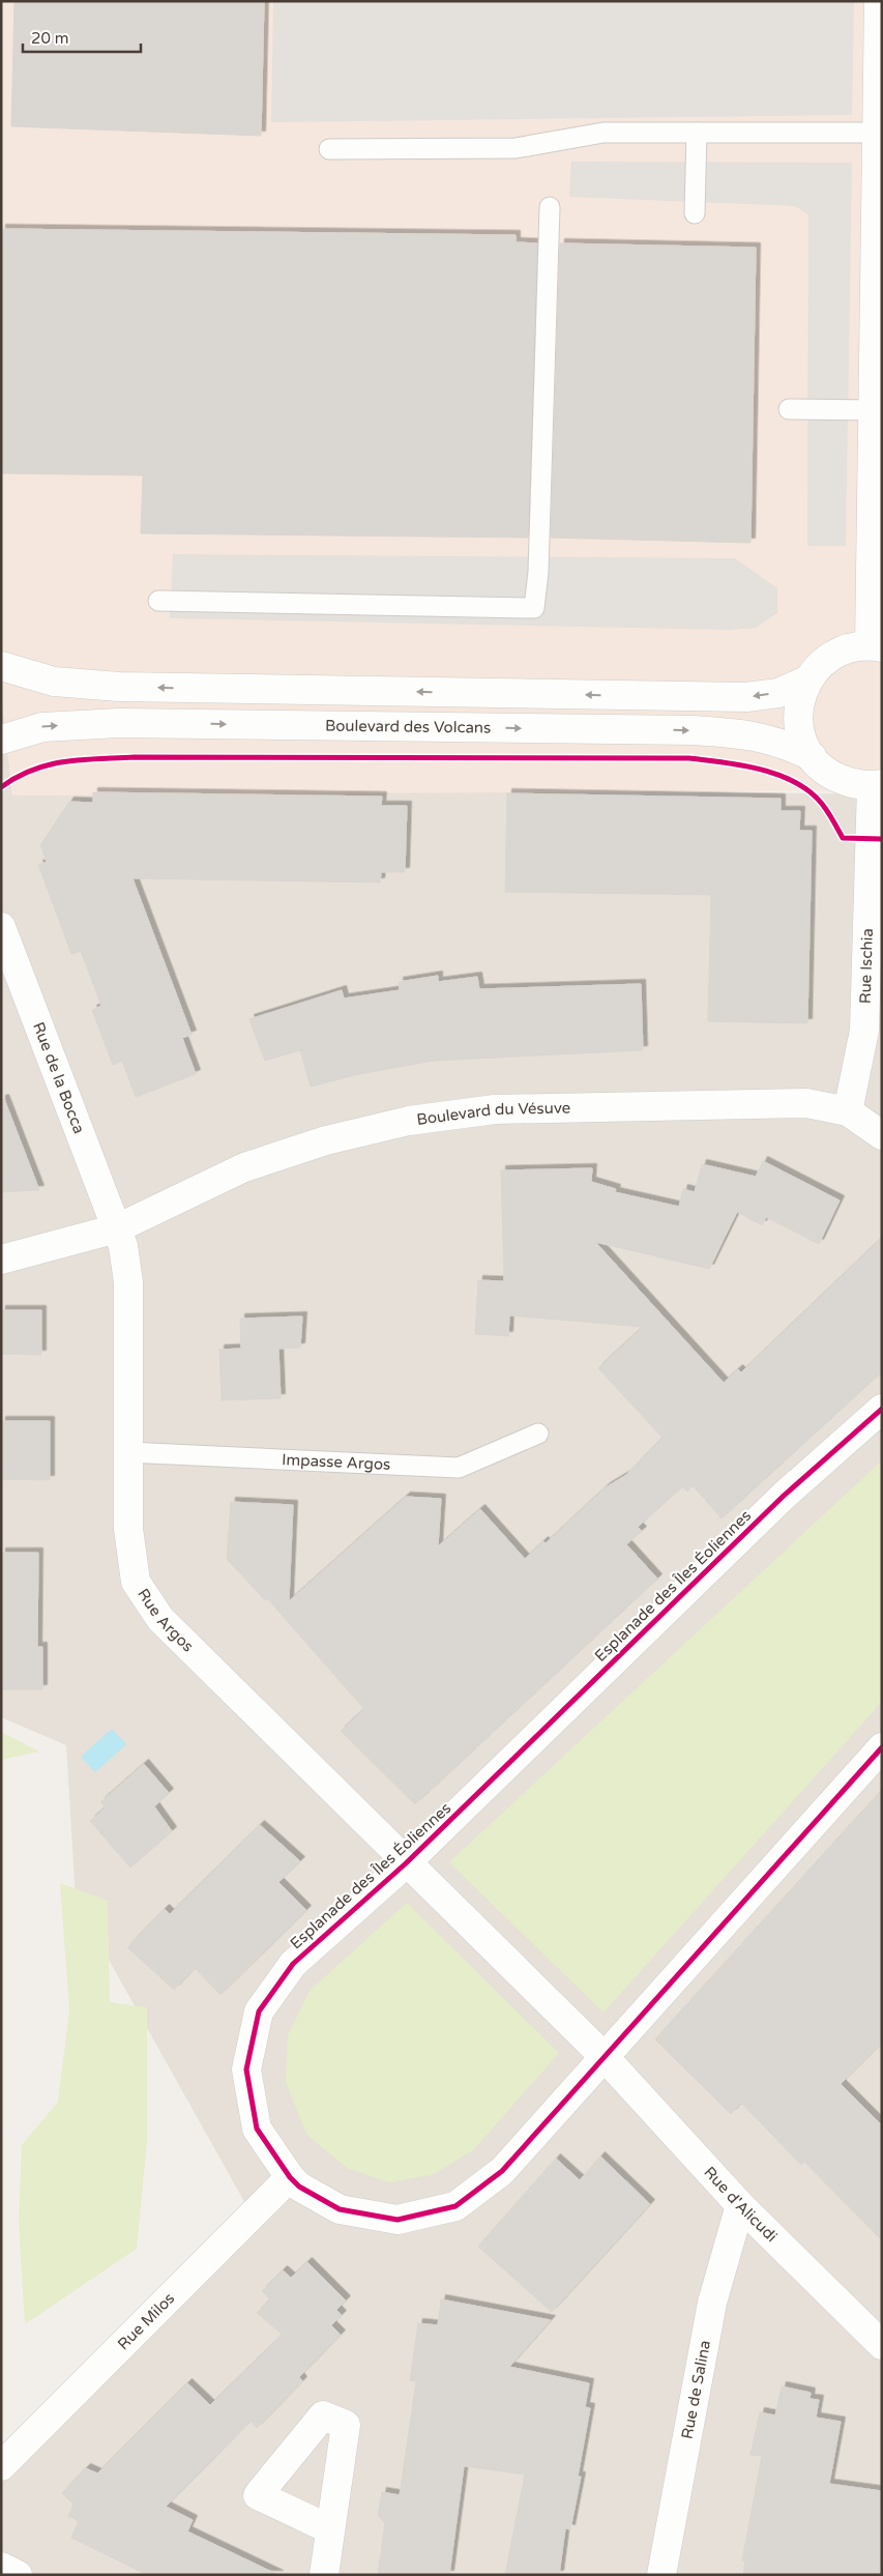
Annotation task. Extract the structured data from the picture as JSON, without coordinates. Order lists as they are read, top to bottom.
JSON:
{
  "streets": {
    "street": [
      "Boulevard des Volcans",
      "Rue Ischia",
      "Rue de la Bocca",
      "Boulevard du Vésuve",
      "Esplanade des Îles Éoliennes",
      "Rue Argos",
      "Rue d'Alicudi",
      "Rue Milos",
      "Rue de Salina"
    ],
    "lane": ["Impasse Argos"]
  },
  "crossings": [
    ["Rue Ischia", "Boulevard du Vésuve"],
    ["Rue de la Bocca", "Boulevard du Vésuve"],
    ["Rue de la Bocca", "Rue Argos"],
    ["Boulevard du Vésuve", "Rue Argos"],
    ["Impasse Argos", "Rue Argos"],
    ["Esplanade des Îles Éoliennes", "Rue Argos"],
    ["Esplanade des Îles Éoliennes", "Rue d'Alicudi"],
    ["Esplanade des Îles Éoliennes", "Rue Milos"],
    ["Rue d'Alicudi", "Rue de Salina"]
  ],
  "scale_bar": "20 m"
}
